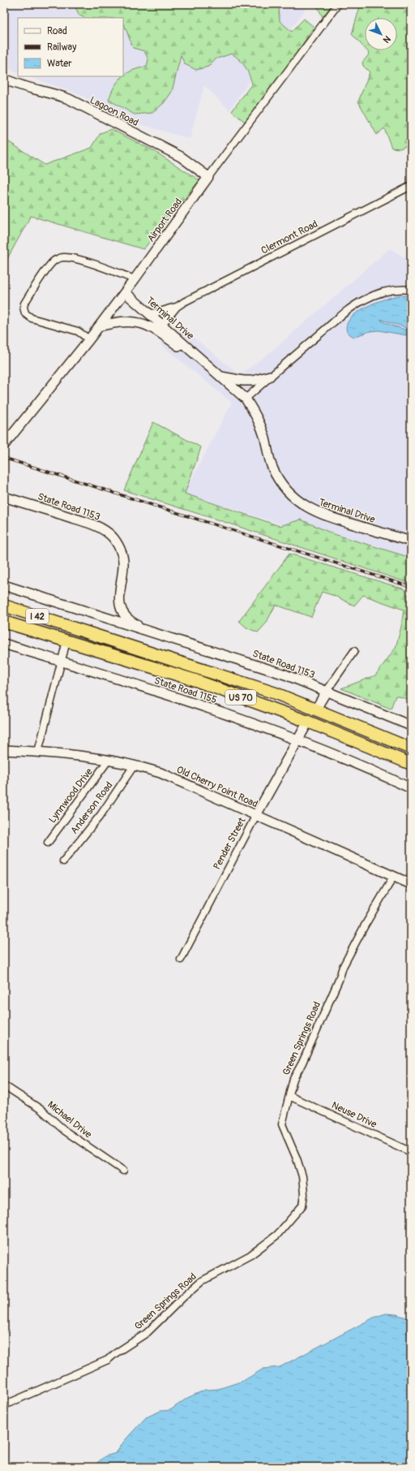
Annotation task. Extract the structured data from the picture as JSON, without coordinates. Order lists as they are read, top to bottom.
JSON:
{
  "streets": {
    "highway": ["I 42", "US 70"],
    "street": [
      "Lagoon Road",
      "Airport Road",
      "Clermont Road",
      "Terminal Drive",
      "State Road 1153",
      "State Road 1155",
      "Old Cherry Point Road",
      "Lynnwood Drive",
      "Anderson Road",
      "Pender Street",
      "Green Springs Road",
      "Neuse Drive",
      "Michael Drive"
    ]
  },
  "crossings": [
    ["Lagoon Road", "Airport Road"],
    ["Airport Road", "Terminal Drive"],
    ["Clermont Road", "Terminal Drive"],
    ["State Road 1155", "Pender Street"],
    ["US 70", "Pender Street"],
    ["Old Cherry Point Road", "Lynnwood Drive"],
    ["Old Cherry Point Road", "Anderson Road"],
    ["Old Cherry Point Road", "Pender Street"],
    ["Old Cherry Point Road", "Green Springs Road"],
    ["Green Springs Road", "Neuse Drive"]
  ],
  "legend": ["Road", "Railway", "Water"],
  "north": "bottom right"
}
